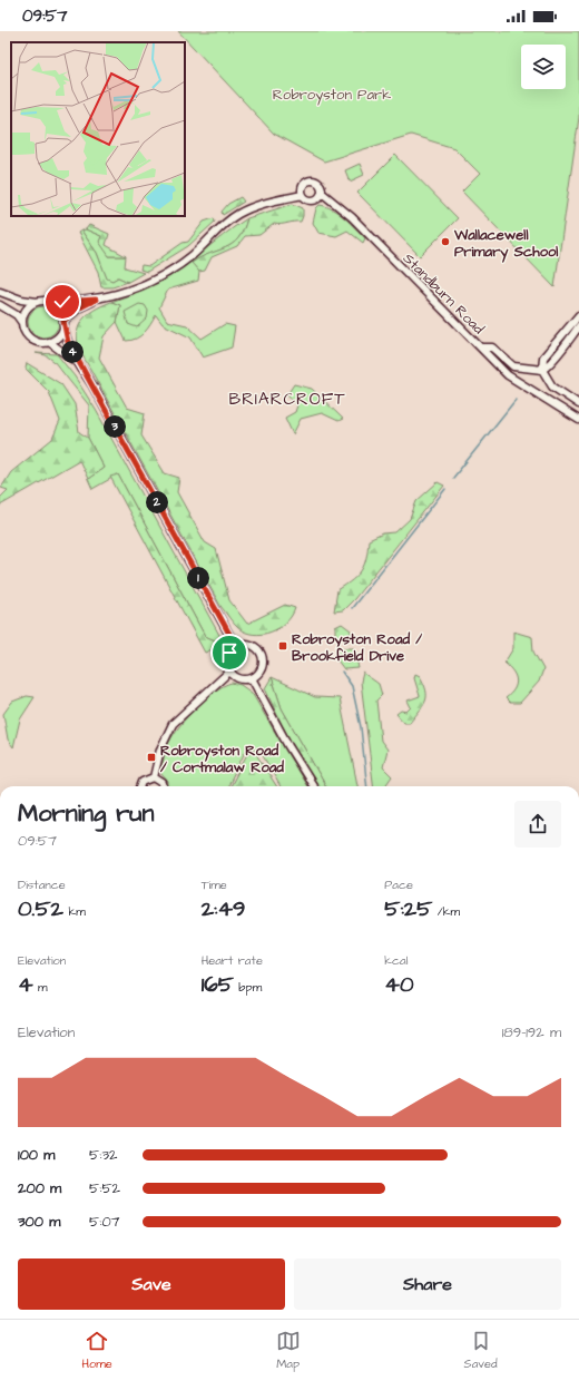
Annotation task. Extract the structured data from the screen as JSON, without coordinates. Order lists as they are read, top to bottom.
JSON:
{
  "streets": {
    "street": ["Standburn Road"]
  },
  "districts": ["BRIARCROFT"],
  "parks": ["Robroyston Park"],
  "places": {
    "other": ["Wallacewell Primary School"],
    "transit": ["Robroyston Road / Brookfield Drive", "Robroyston Road / Cortmalaw Road"]
  },
  "page": {
    "status": "09:57",
    "pins": [
      "4",
      "3",
      "2",
      "1"
    ],
    "heading": ["Morning run", "09:57"],
    "stats": [
      ["Distance", "0.52 km"],
      ["Time", "2:49"],
      ["Pace", "5:25 /km"],
      ["Elevation", "4 m"],
      ["Heart rate", "165 bpm"],
      ["kcal", "40"]
    ],
    "chart": ["Elevation", "189–192 m"],
    "list": [
      {
        "name": "100 m",
        "note": "5:32"
      },
      {
        "name": "200 m",
        "note": "5:52"
      },
      {
        "name": "300 m",
        "note": "5:07"
      }
    ],
    "buttons": ["Save", "Share"],
    "tabs": ["Home", "Map", "Saved"]
  }
}
